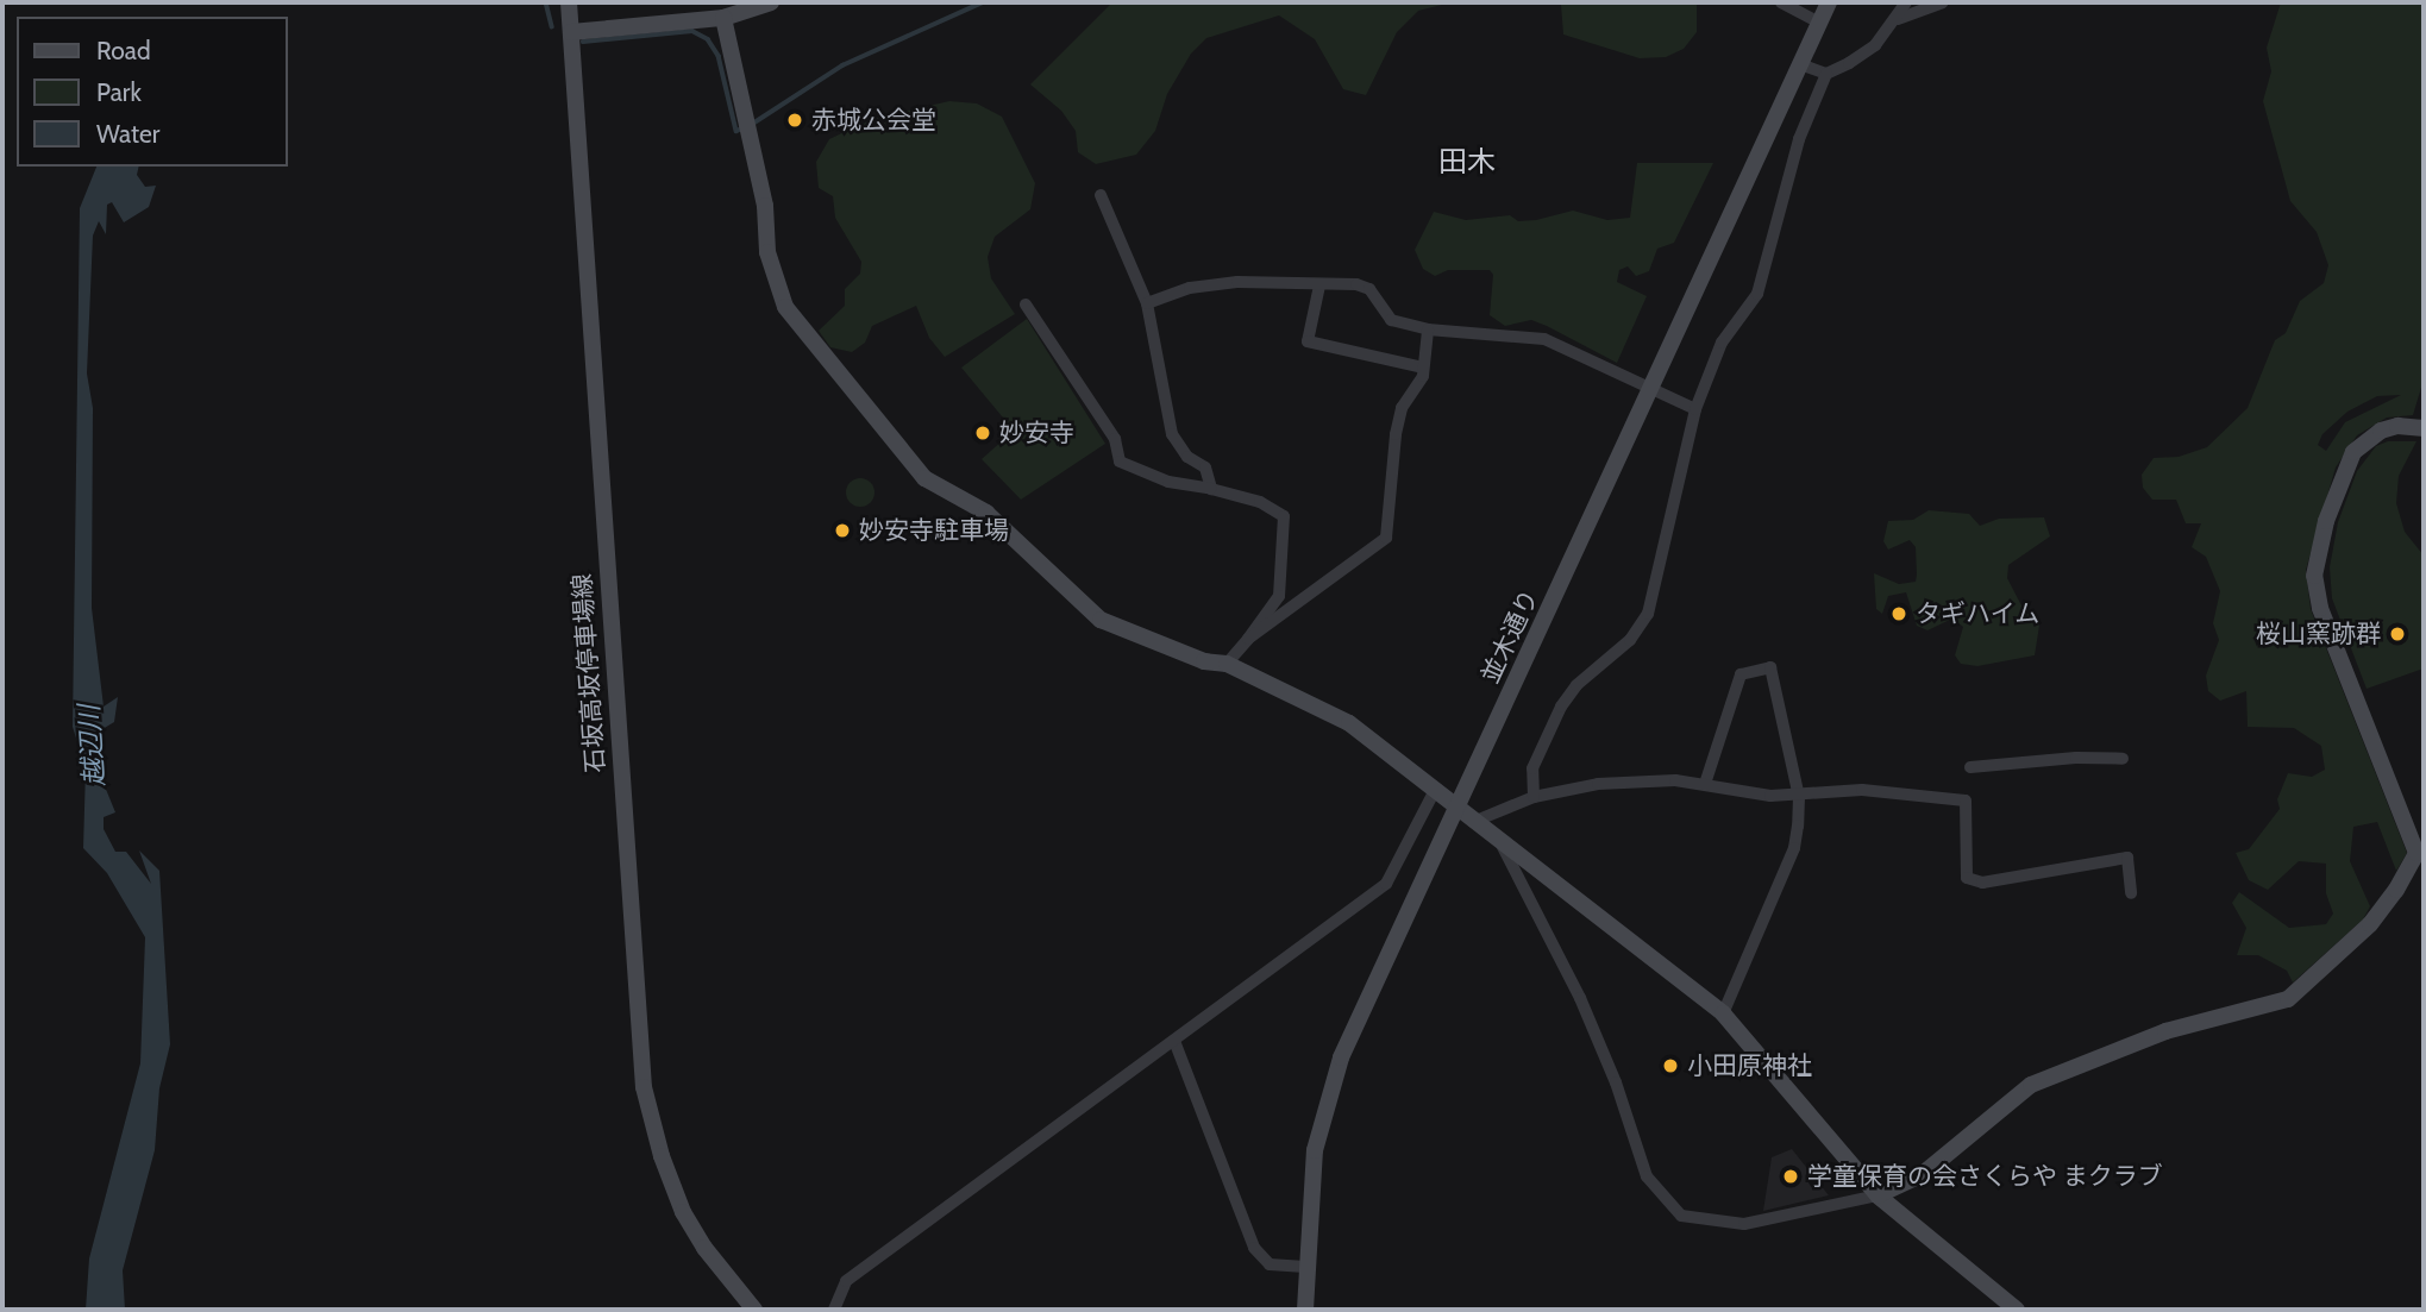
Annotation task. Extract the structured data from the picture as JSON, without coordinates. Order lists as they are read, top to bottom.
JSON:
{
  "streets": {
    "street": ["並木通り", "石坂高坂停車場線"]
  },
  "districts": ["田木"],
  "water": ["越辺川"],
  "places": [
    "赤城公会堂",
    "妙安寺",
    "妙安寺駐車場",
    "タギハイム",
    "桜山窯跡群",
    "小田原神社",
    "学童保育の会さくらや まクラブ"
  ],
  "legend": ["Road", "Park", "Water"]
}
